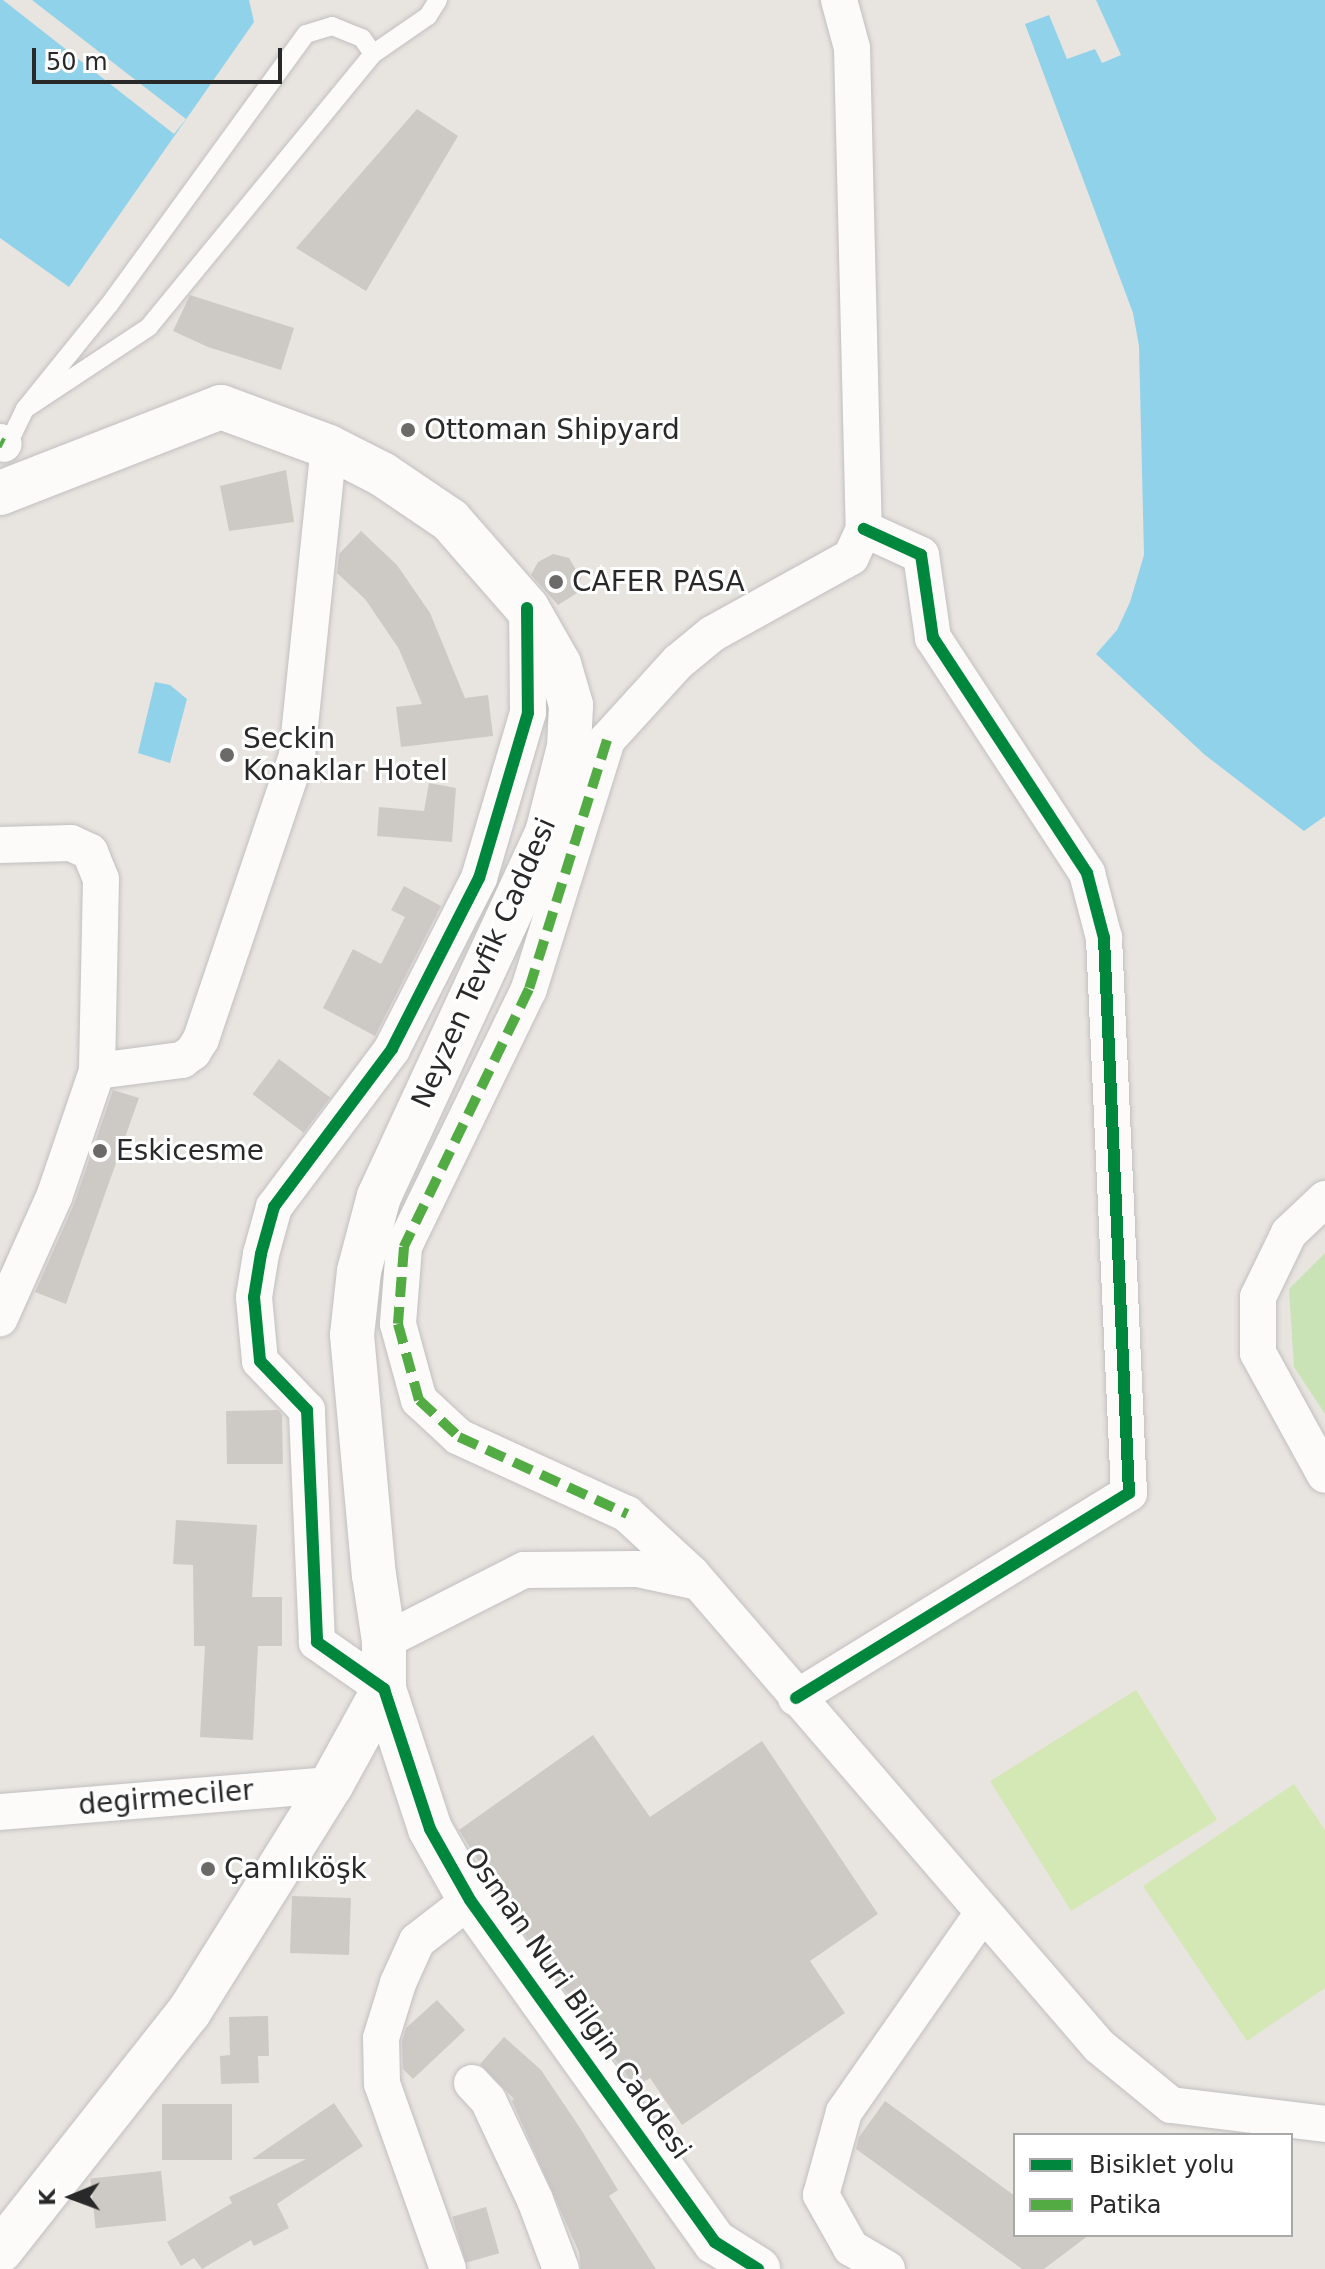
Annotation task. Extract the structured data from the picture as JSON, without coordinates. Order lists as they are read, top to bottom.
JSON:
{
  "streets": {
    "main road": ["Neyzen Tevfik Caddesi", "Osman Nuri Bilgin Caddesi"],
    "street": ["degirmeciler"]
  },
  "crossings": [
    ["Neyzen Tevfik Caddesi", "Osman Nuri Bilgin Caddesi"]
  ],
  "places": [
    "Ottoman Shipyard",
    "CAFER PASA",
    "Seckin Konaklar Hotel",
    "Eskicesme",
    "Çamlıköşk"
  ],
  "legend": ["Bisiklet yolu", "Patika"],
  "scale_bar": "50 m",
  "north": "left"
}
